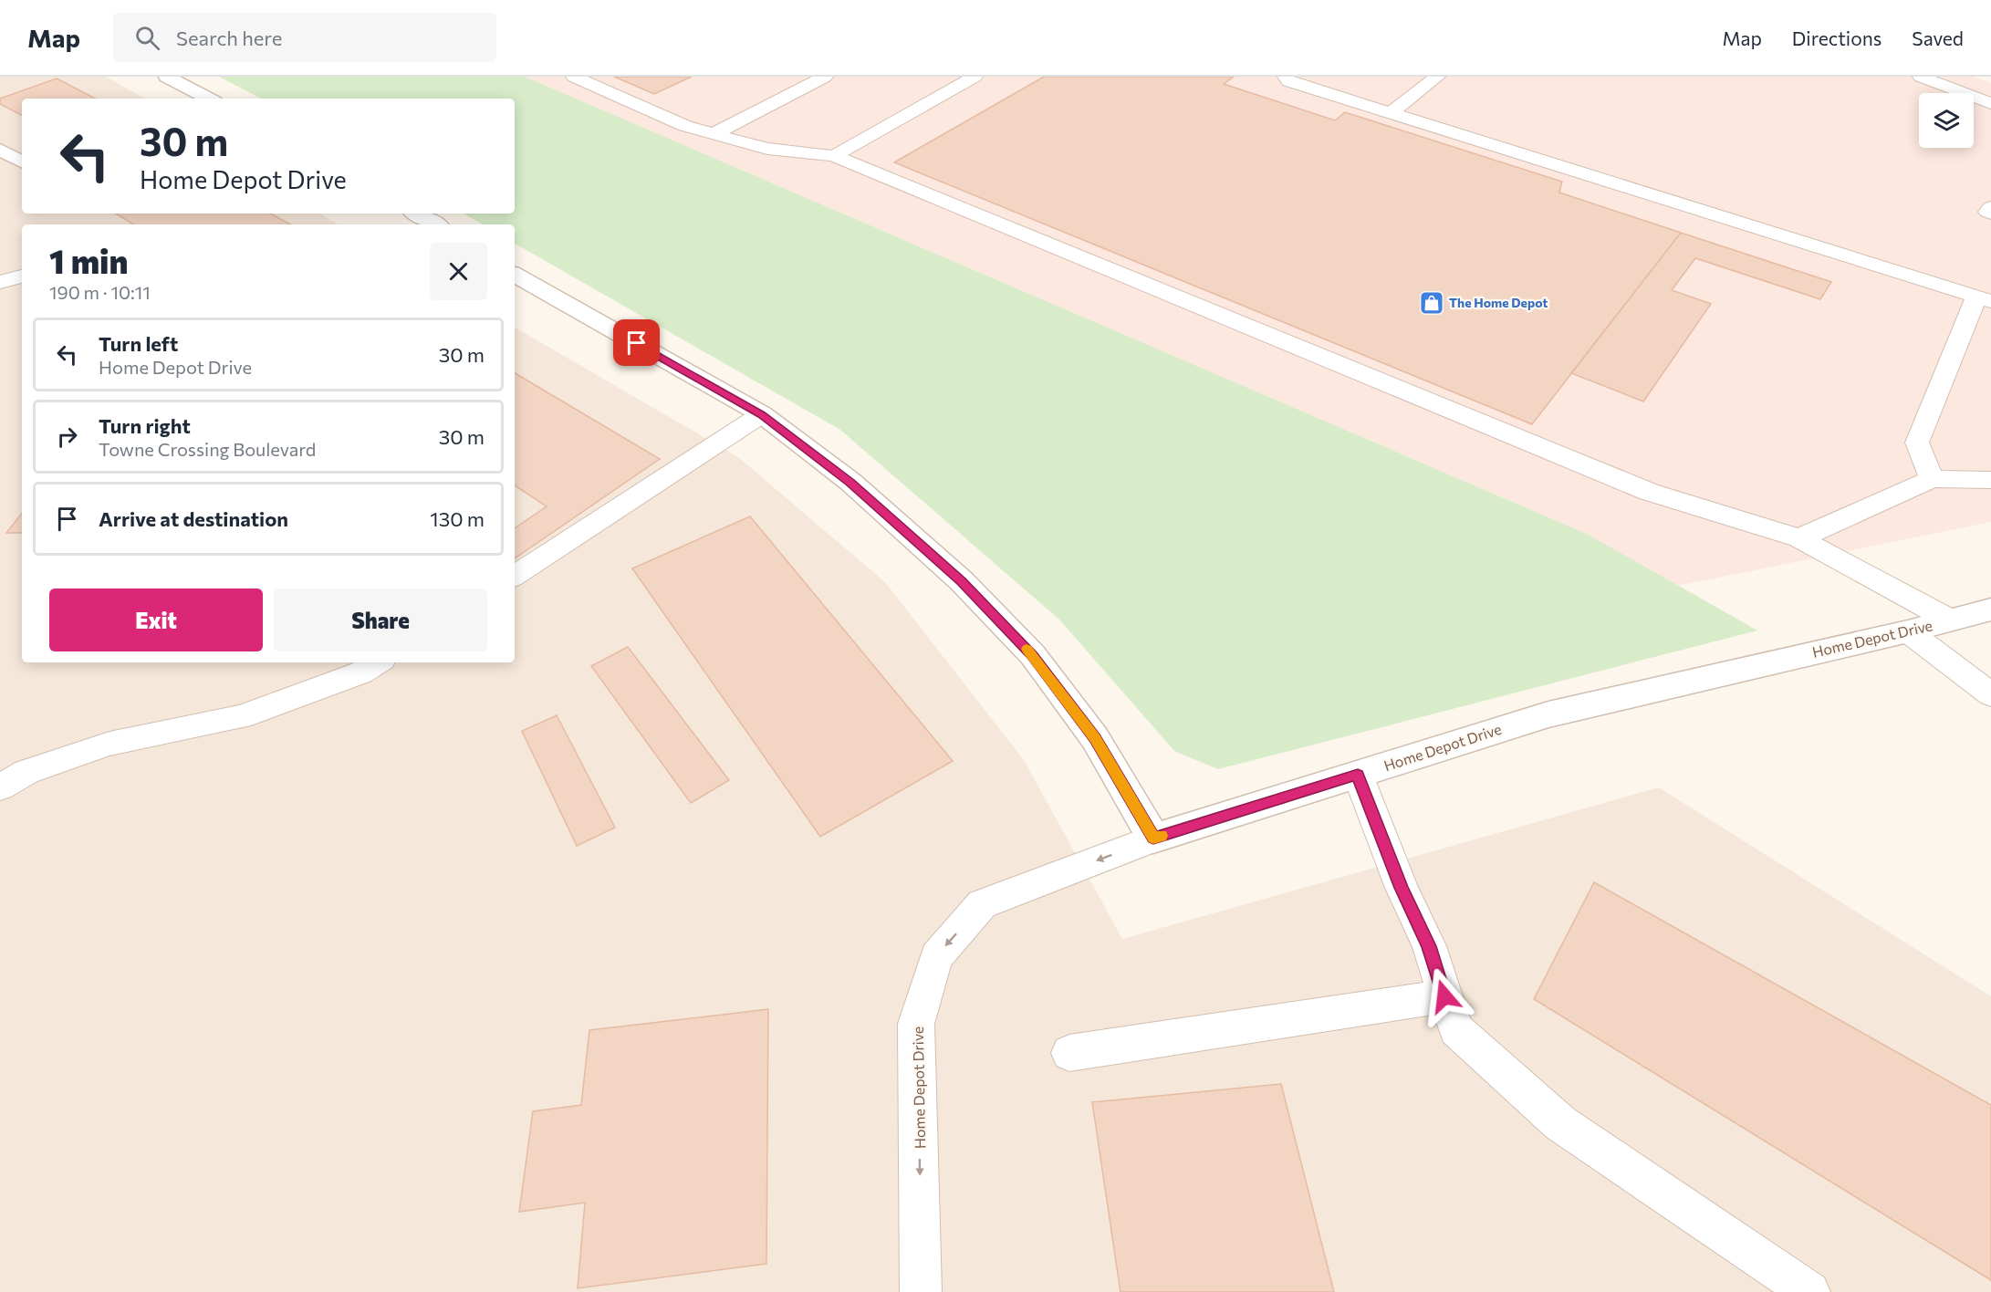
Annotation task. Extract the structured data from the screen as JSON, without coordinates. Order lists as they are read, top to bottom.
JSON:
{
  "streets": {
    "street": ["Home Depot Drive"]
  },
  "places": {
    "shop": ["The Home Depot"]
  },
  "page": {
    "header": "Map",
    "search": "Search here",
    "nav": ["Map", "Directions", "Saved"],
    "turn": ["30 m", "Home Depot Drive"],
    "heading": ["1 min", "190 m · 10:11"],
    "list": [
      {
        "name": "Turn left",
        "note": "Home Depot Drive",
        "value": "30 m"
      },
      {
        "name": "Turn right",
        "note": "Towne Crossing Boulevard",
        "value": "30 m"
      },
      {
        "name": "Arrive at destination",
        "value": "130 m"
      }
    ],
    "buttons": ["Exit", "Share"]
  }
}
